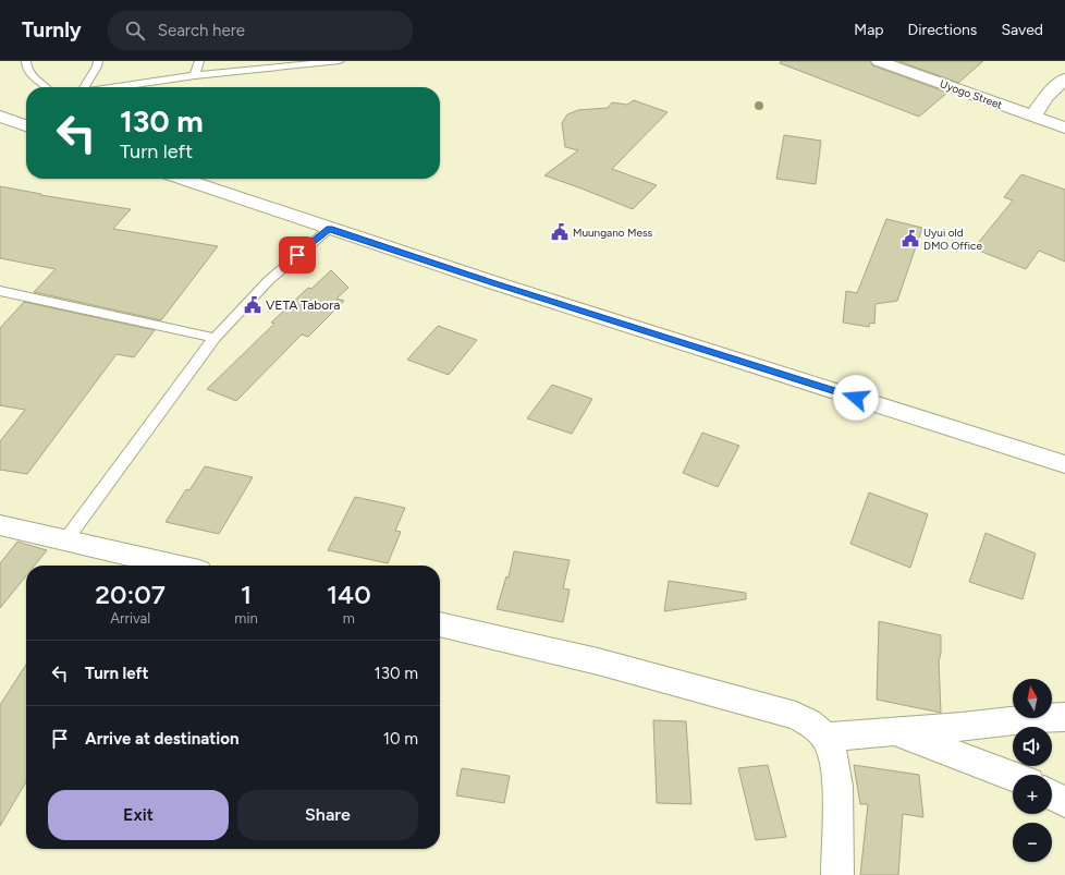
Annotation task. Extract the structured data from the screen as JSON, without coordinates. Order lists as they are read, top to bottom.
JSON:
{
  "streets": {
    "street": ["Uyogo Street"]
  },
  "places": {
    "public building": ["Muungano Mess", "Uyui old DMO Office", "VETA Tabora"]
  },
  "north": "top",
  "page": {
    "header": "Turnly",
    "search": "Search here",
    "nav": ["Map", "Directions", "Saved"],
    "turn": ["130 m", "Turn left"],
    "eta": [
      "20:07",
      "Arrival",
      "1",
      "min",
      "140",
      "m"
    ],
    "list": [
      {
        "name": "Turn left",
        "value": "130 m"
      },
      {
        "name": "Arrive at destination",
        "value": "10 m"
      }
    ],
    "map_buttons": ["+", "−"],
    "buttons": ["Exit", "Share"]
  }
}
